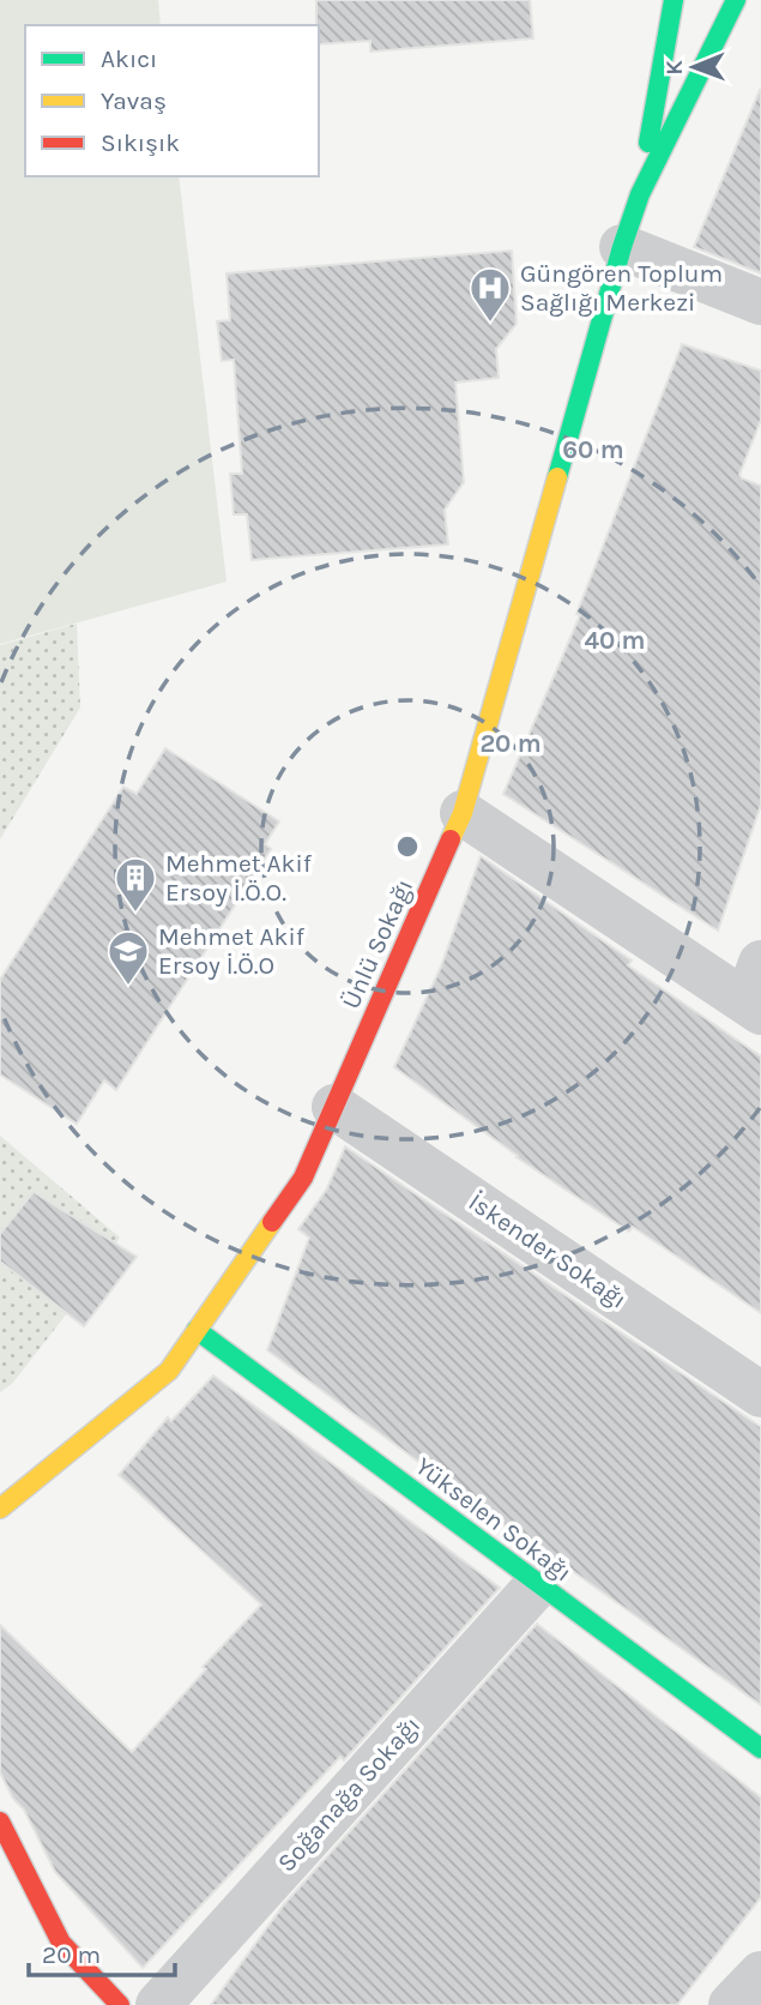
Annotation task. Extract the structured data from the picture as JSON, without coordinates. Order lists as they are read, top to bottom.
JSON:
{
  "streets": {
    "street": [
      "Ünlü Sokağı",
      "İskender Sokağı",
      "Yükselen Sokağı",
      "Soğanağa Sokağı"
    ]
  },
  "crossings": [
    ["Ünlü Sokağı", "İskender Sokağı"],
    ["Ünlü Sokağı", "Yükselen Sokağı"],
    ["Yükselen Sokağı", "Soğanağa Sokağı"]
  ],
  "places": {
    "hospital": ["Güngören Toplum Sağlığı Merkezi"],
    "building": ["Mehmet Akif Ersoy İ.Ö.O."],
    "school or university": ["Mehmet Akif Ersoy İ.Ö.O"]
  },
  "legend": ["Akıcı", "Yavaş", "Sıkışık"],
  "scale_bar": "20 m",
  "north": "left",
  "rings": ["60 m", "40 m", "20 m"]
}
